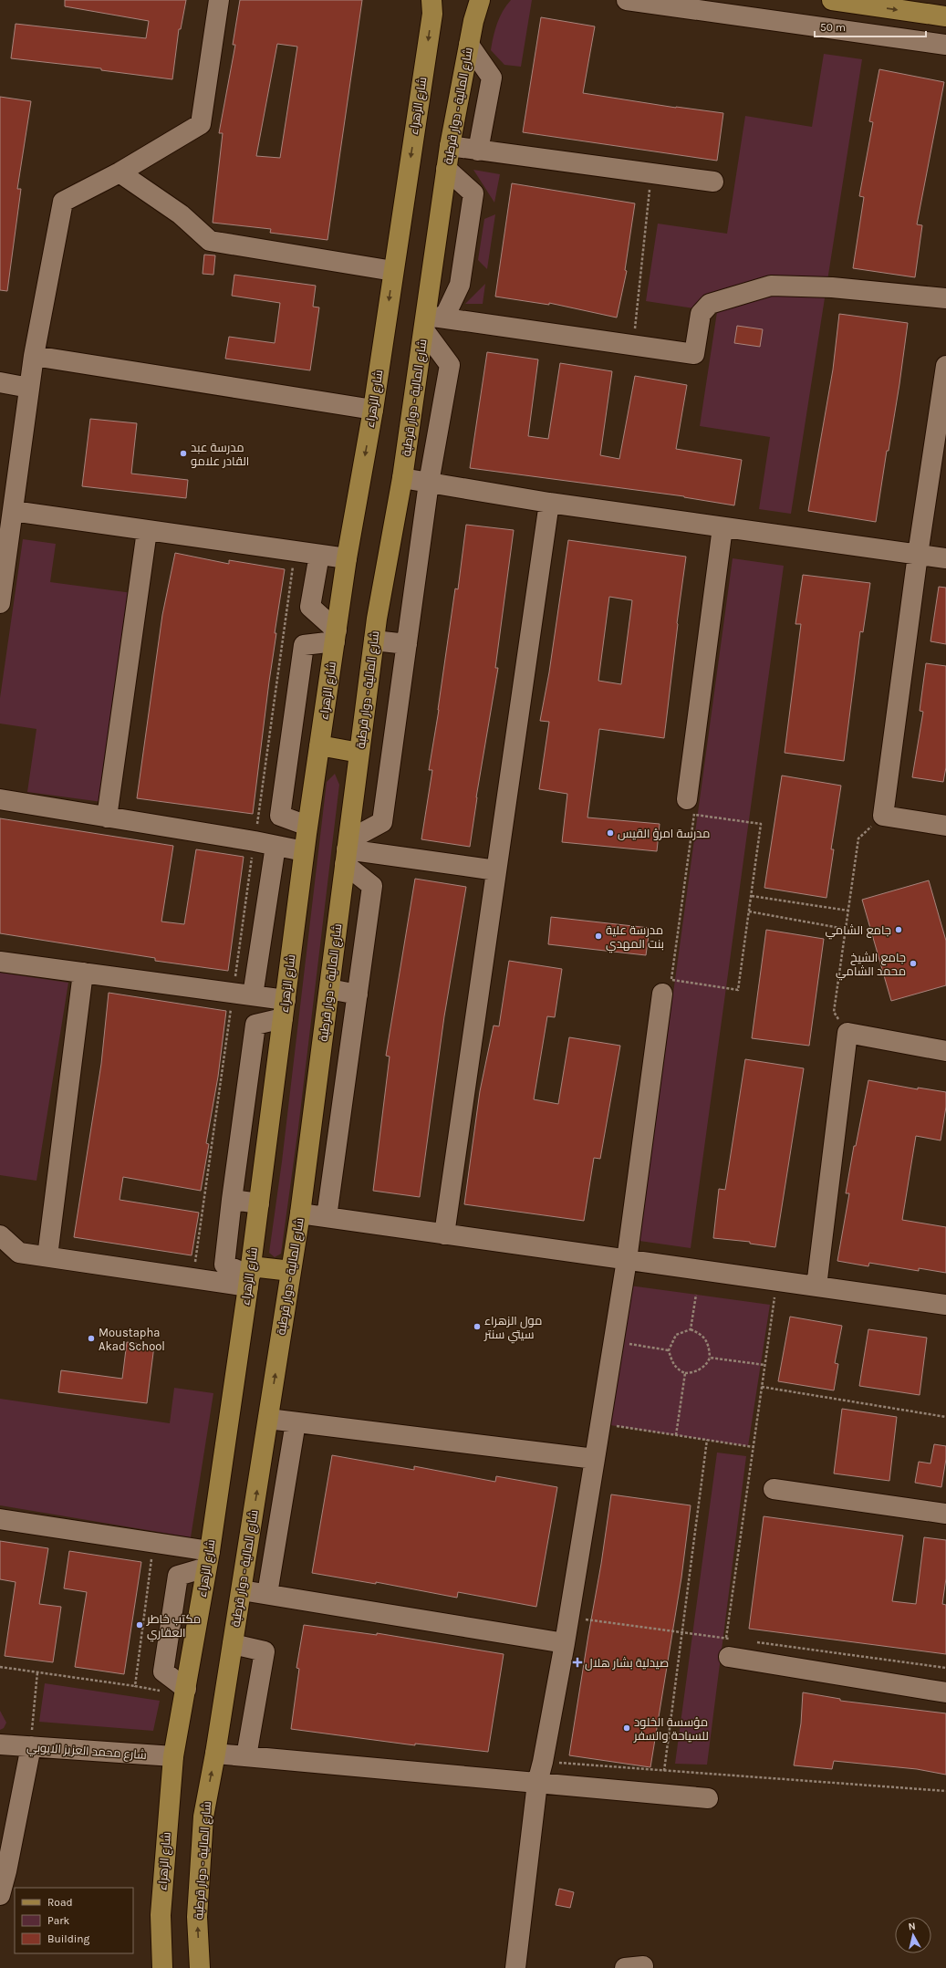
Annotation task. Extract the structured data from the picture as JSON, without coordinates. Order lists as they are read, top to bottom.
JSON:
{
  "streets": {
    "main road": ["شارع الزهراء", "شارع المالية - دوار قرطبة"],
    "street": ["شارع محمد العزيز الايوبي"]
  },
  "crossings": [
    ["شارع الزهراء", "شارع محمد العزيز الايوبي"]
  ],
  "places": {
    "other": [
      "مدرسة عبد القادر علامو",
      "مدرسة امرؤ القيس",
      "جامع الشامي",
      "مدرسة علية بنت المهدي",
      "جامع الشيخ محمد الشامي",
      "مول الزهراء سيتي سنتر",
      "Moustapha Akad School",
      "مكتب خاطر العقاري",
      "مؤسسة الخلود للسياحة والسفر"
    ],
    "health": ["صيدلية بشار هلال"]
  },
  "legend": ["Road", "Park", "Building"],
  "scale_bar": "50 m",
  "north": "top"
}
